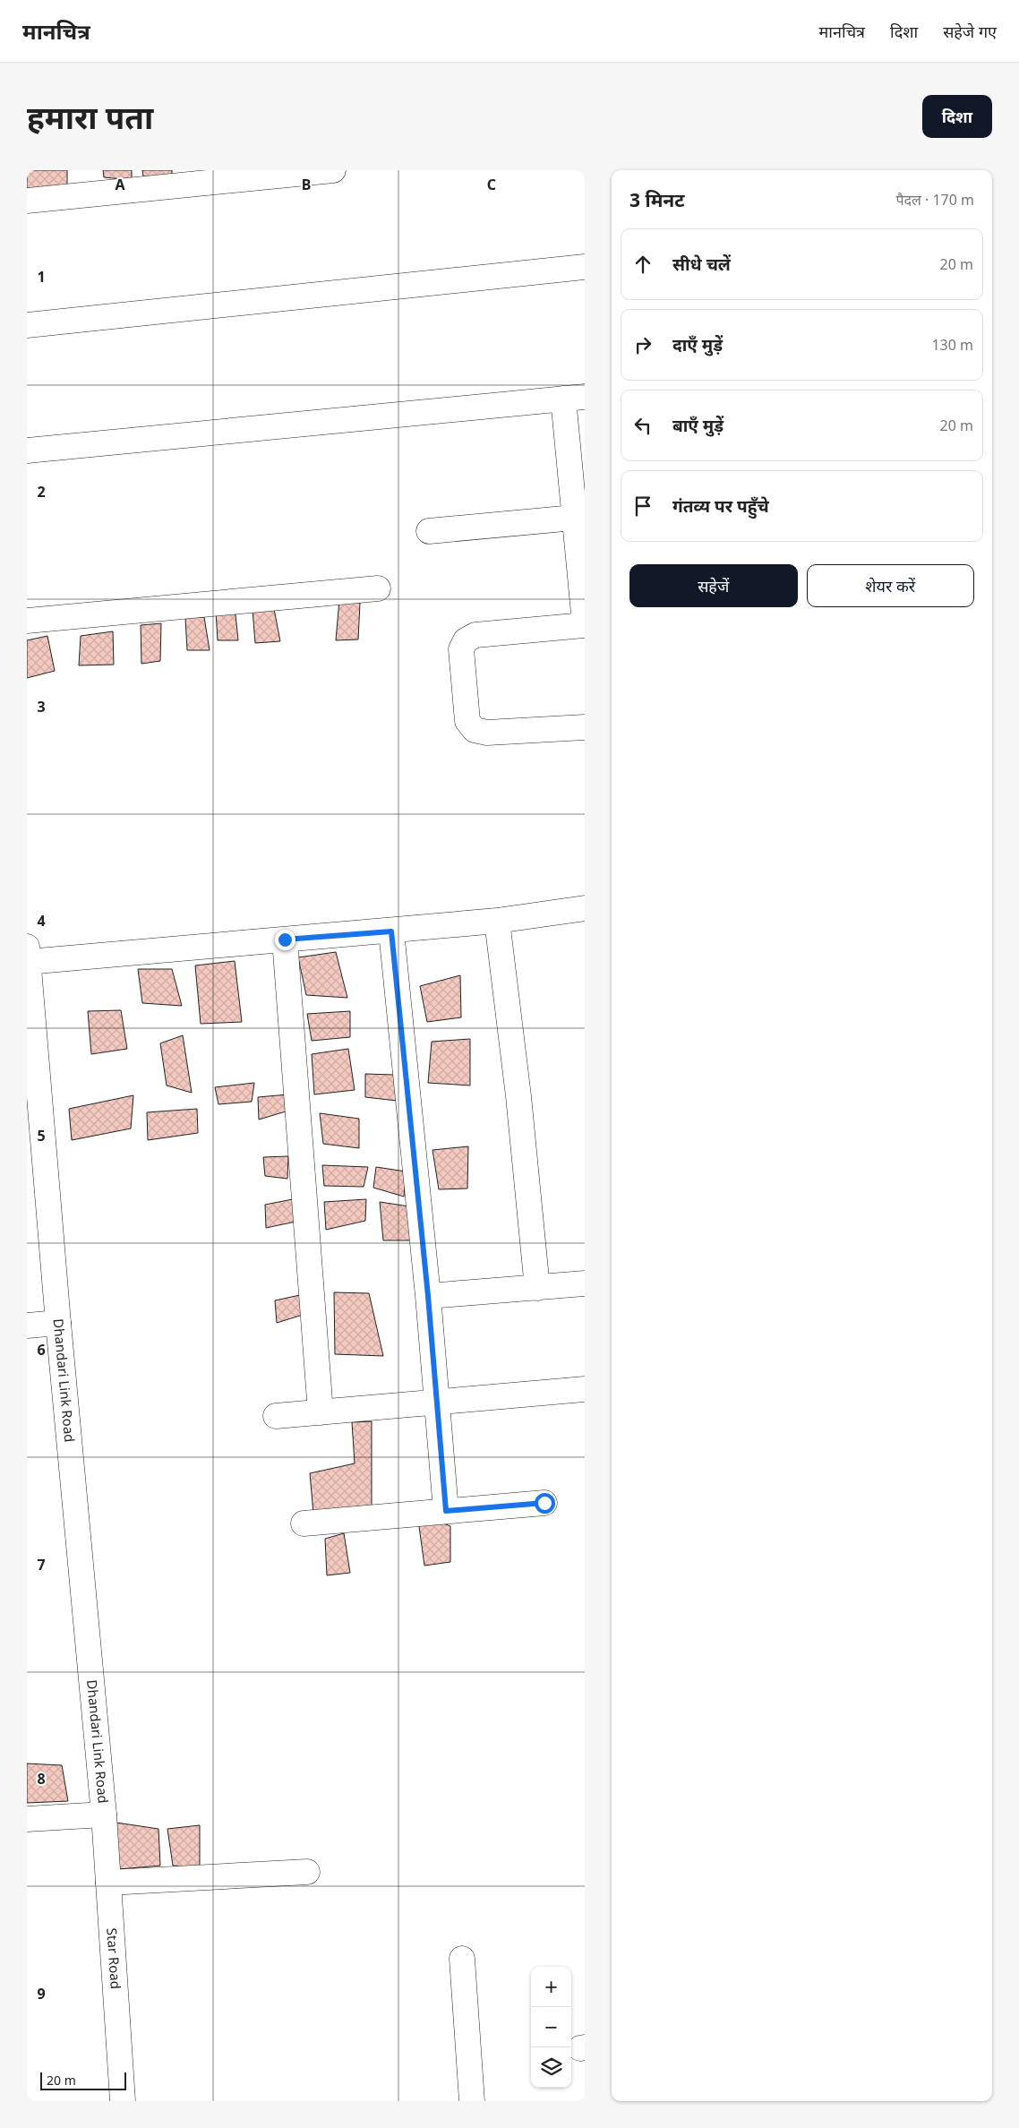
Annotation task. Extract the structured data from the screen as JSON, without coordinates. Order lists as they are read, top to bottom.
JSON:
{
  "streets": {
    "street": ["Dhandari Link Road", "Star Road"]
  },
  "crossings": [
    ["Dhandari Link Road", "Star Road"]
  ],
  "scale_bar": "20 m",
  "page": {
    "header": "मानचित्र",
    "nav": ["मानचित्र", "दिशा", "सहेजे गए"],
    "buttons": [
      "दिशा",
      ["सहेजें", "शेयर करें"]
    ],
    "title": "हमारा पता",
    "heading": ["3 मिनट", "पैदल · 170 m"],
    "list": [
      ["सीधे चलें", "20 m"],
      ["दाएँ मुड़ें", "130 m"],
      ["बाएँ मुड़ें", "20 m"],
      "गंतव्य पर पहुँचे"
    ],
    "map_buttons": ["+", "−"],
    "scale": "20 m"
  },
  "grid": {
    "columns": ["A", "B", "C"],
    "rows": [
      "1",
      "2",
      "3",
      "4",
      "5",
      "6",
      "7",
      "8",
      "9"
    ]
  }
}
